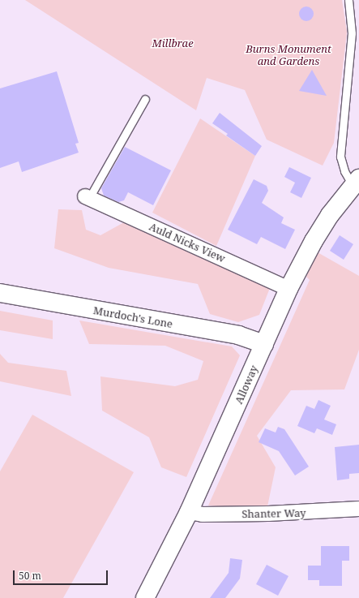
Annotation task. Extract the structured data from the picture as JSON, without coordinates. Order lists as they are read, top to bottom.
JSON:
{
  "streets": {
    "main road": ["Murdoch's Lone", "Alloway"],
    "street": ["Auld Nicks View", "Shanter Way"]
  },
  "crossings": [
    ["Auld Nicks View", "Alloway"],
    ["Murdoch's Lone", "Alloway"],
    ["Alloway", "Shanter Way"]
  ],
  "parks": ["Millbrae", "Burns Monument and Gardens"],
  "scale_bar": "50 m"
}
